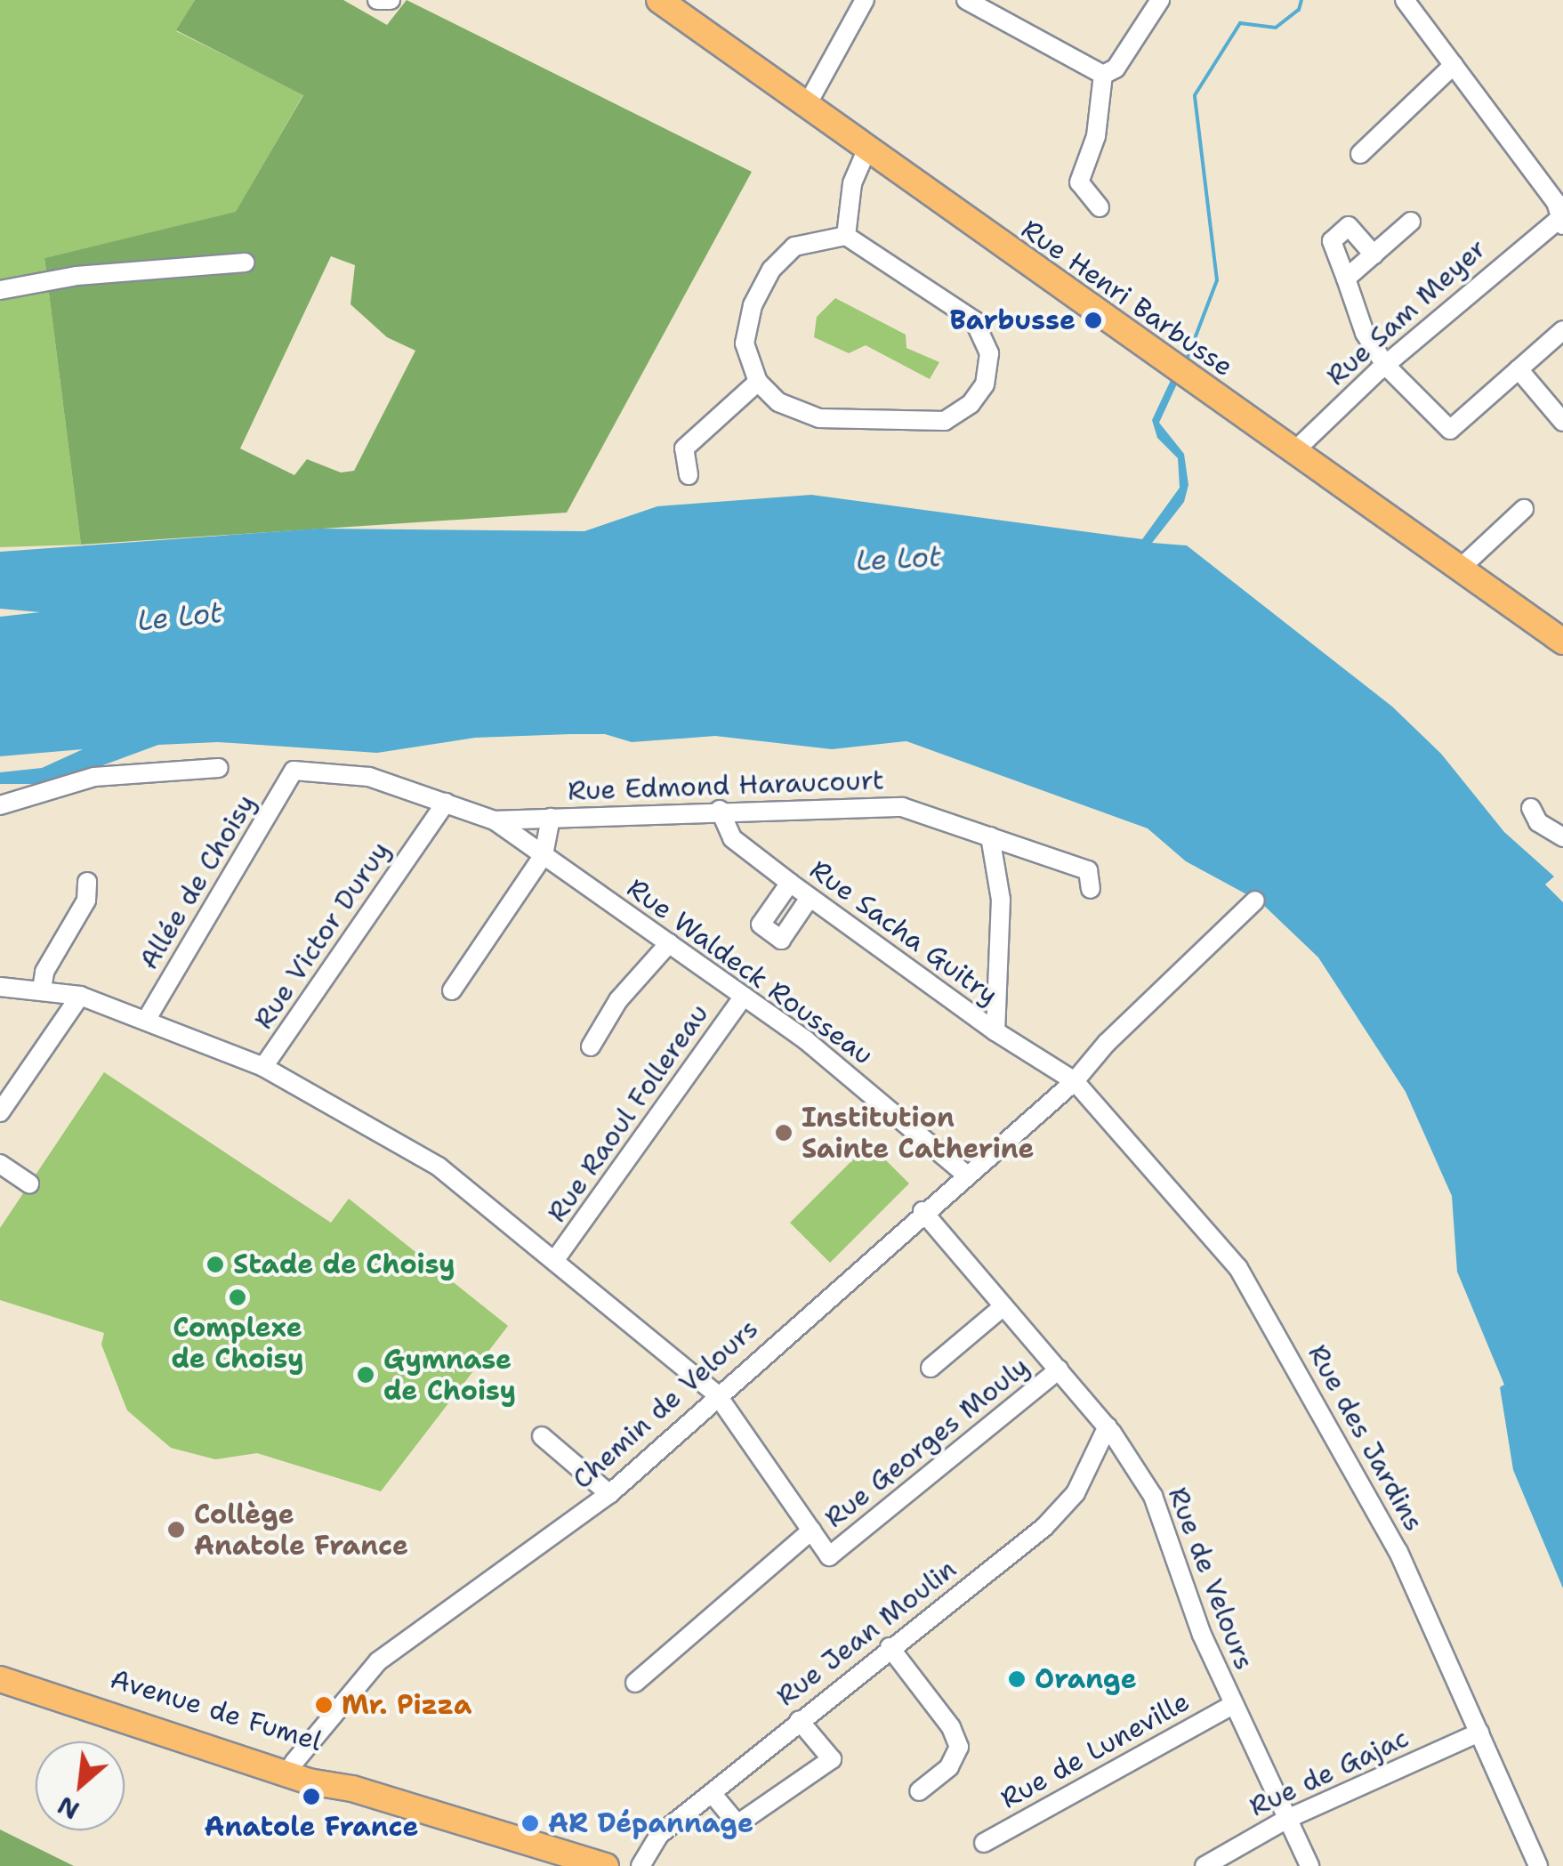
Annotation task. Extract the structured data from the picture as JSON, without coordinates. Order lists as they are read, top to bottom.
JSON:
{
  "streets": {
    "main road": ["Rue Henri Barbusse", "Avenue de Fumel"],
    "street": [
      "Rue Sam Meyer",
      "Rue Edmond Haraucourt",
      "Allée de Choisy",
      "Rue Sacha Guitry",
      "Rue Victor Duruy",
      "Rue Waldeck Rousseau",
      "Rue Raoul Follereau",
      "Chemin de Velours",
      "Rue des Jardins",
      "Rue Georges Mouly",
      "Rue de Velours",
      "Rue Jean Moulin",
      "Rue de Luneville",
      "Rue de Gajac"
    ]
  },
  "crossings": [
    ["Rue Henri Barbusse", "Rue Sam Meyer"],
    ["Rue Edmond Haraucourt", "Allée de Choisy"],
    ["Rue Edmond Haraucourt", "Rue Sacha Guitry"],
    ["Rue Edmond Haraucourt", "Rue Victor Duruy"],
    ["Rue Edmond Haraucourt", "Rue Waldeck Rousseau"],
    ["Allée de Choisy", "Rue Victor Duruy"],
    ["Rue Sacha Guitry", "Chemin de Velours"],
    ["Rue Sacha Guitry", "Rue des Jardins"],
    ["Rue Waldeck Rousseau", "Rue Raoul Follereau"],
    ["Rue Waldeck Rousseau", "Chemin de Velours"],
    ["Chemin de Velours", "Rue des Jardins"],
    ["Chemin de Velours", "Rue de Velours"],
    ["Chemin de Velours", "Avenue de Fumel"],
    ["Rue des Jardins", "Rue de Gajac"],
    ["Rue Georges Mouly", "Rue de Velours"],
    ["Rue de Velours", "Rue Jean Moulin"],
    ["Rue de Velours", "Rue de Luneville"],
    ["Rue de Velours", "Rue de Gajac"]
  ],
  "water": ["Le Lot"],
  "places": [
    "Barbusse",
    "Institution Sainte Catherine",
    "Stade de Choisy",
    "Complexe de Choisy",
    "Gymnase de Choisy",
    "Collège Anatole France",
    "Orange",
    "Mr. Pizza",
    "Anatole France",
    "AR Dépannage"
  ],
  "north": "bottom left"
}
